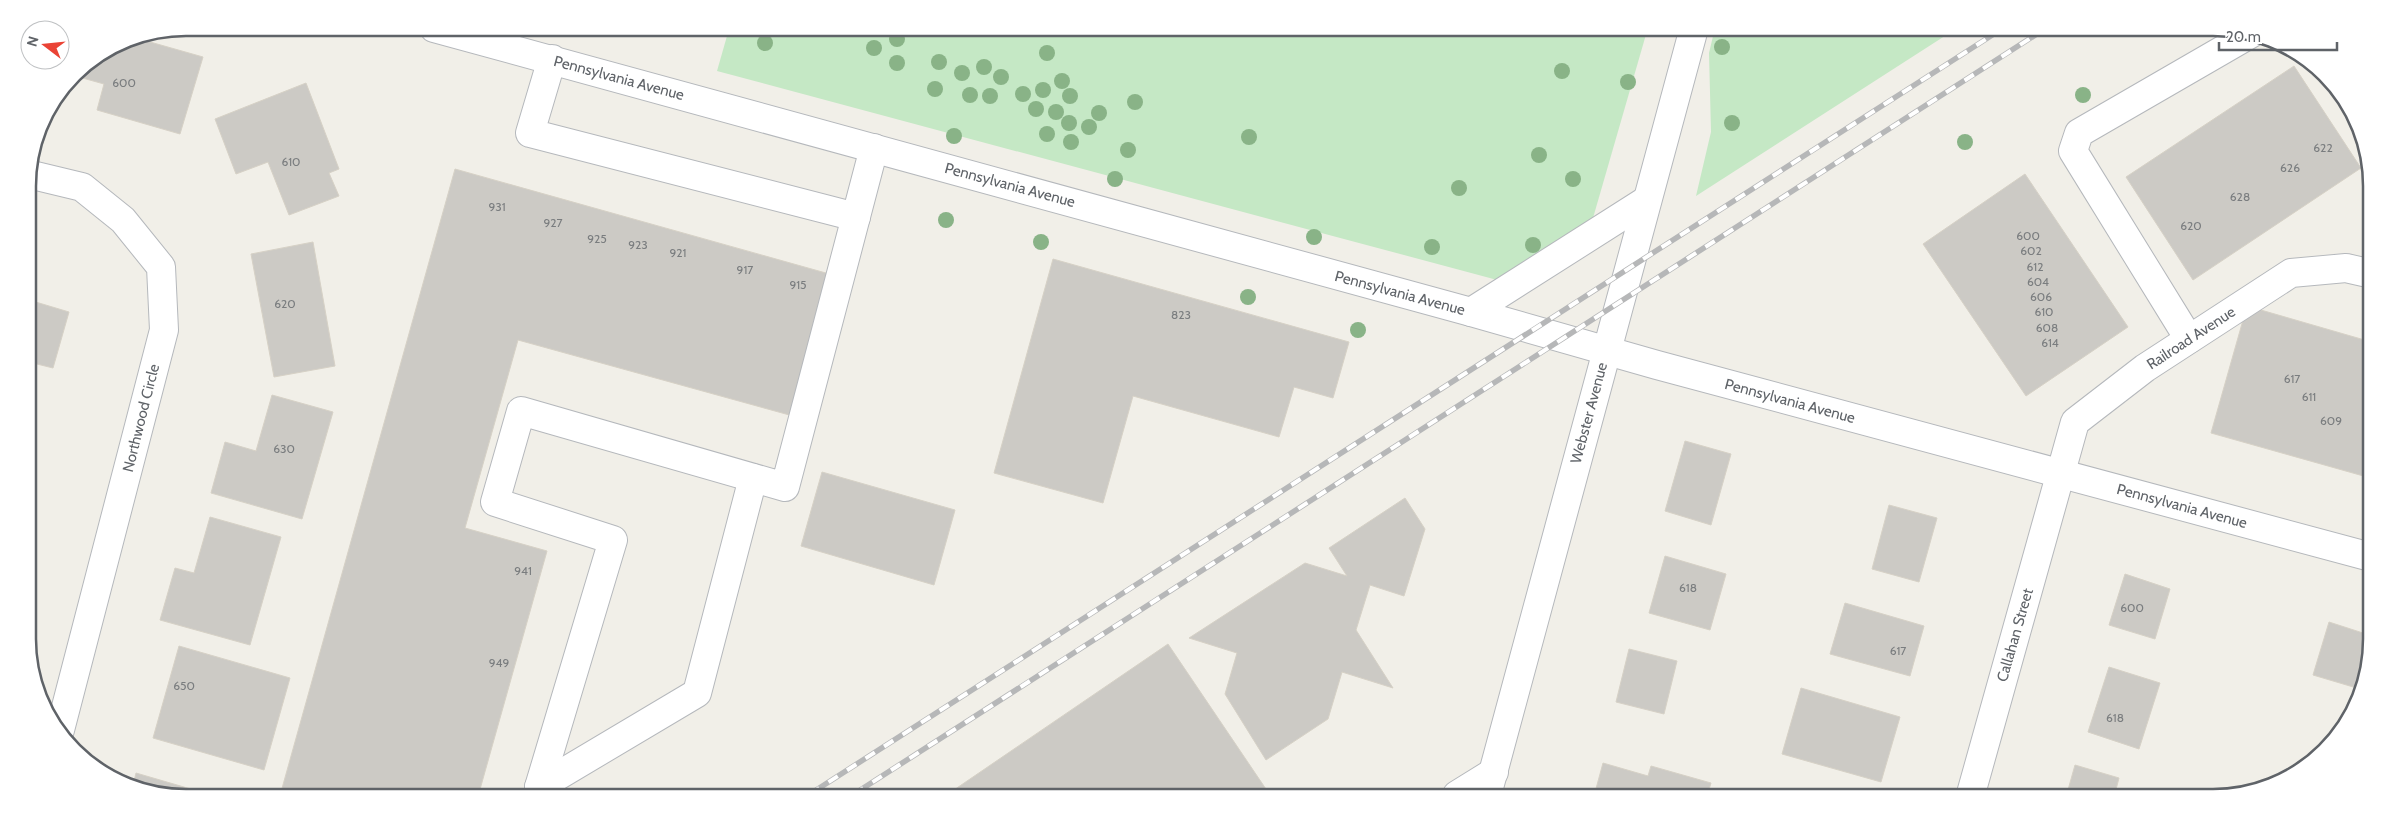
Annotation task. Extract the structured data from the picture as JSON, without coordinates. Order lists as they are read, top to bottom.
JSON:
{
  "streets": {
    "street": [
      "Pennsylvania Avenue",
      "Railroad Avenue",
      "Webster Avenue",
      "Northwood Circle",
      "Callahan Street"
    ]
  },
  "crossings": [
    ["Pennsylvania Avenue", "Railroad Avenue"],
    ["Pennsylvania Avenue", "Webster Avenue"],
    ["Pennsylvania Avenue", "Callahan Street"],
    ["Railroad Avenue", "Callahan Street"]
  ],
  "house_numbers": [
    "600",
    "622",
    "610",
    "626",
    "628",
    "931",
    "927",
    "620",
    "600",
    "925",
    "923",
    "602",
    "921",
    "612",
    "917",
    "604",
    "915",
    "606",
    "620",
    "610",
    "823",
    "608",
    "614",
    "617",
    "611",
    "609",
    "630",
    "941",
    "618",
    "600",
    "617",
    "949",
    "650",
    "618"
  ],
  "scale_bar": "20 m",
  "north": "left"
}
